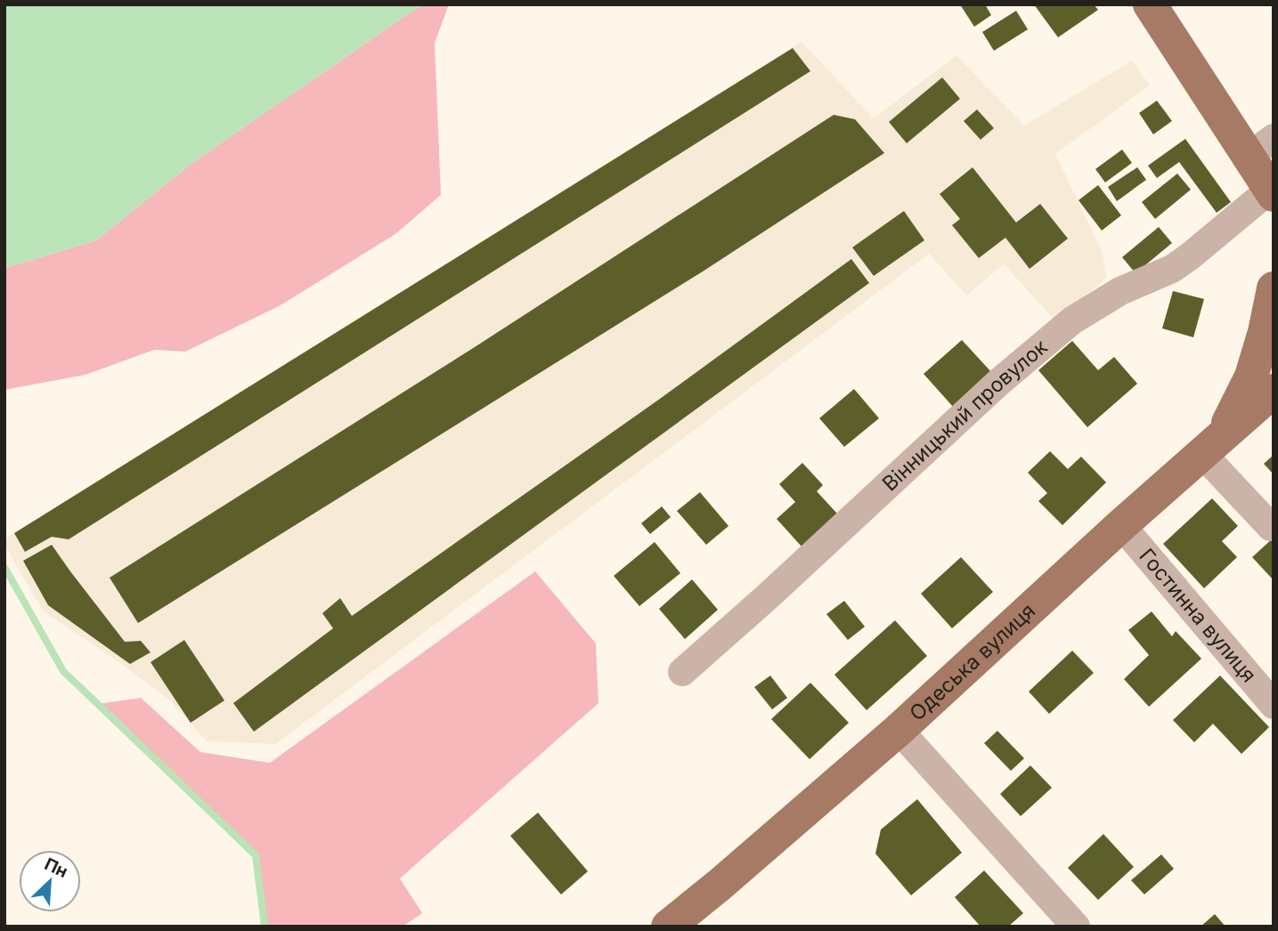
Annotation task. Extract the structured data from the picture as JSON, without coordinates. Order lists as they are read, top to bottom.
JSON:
{
  "streets": {
    "main road": ["Одеська вулиця"],
    "street": ["Вінницький провулок", "Гостинна вулиця"]
  },
  "crossings": [
    ["Гостинна вулиця", "Одеська вулиця"]
  ],
  "north": "top right"
}
